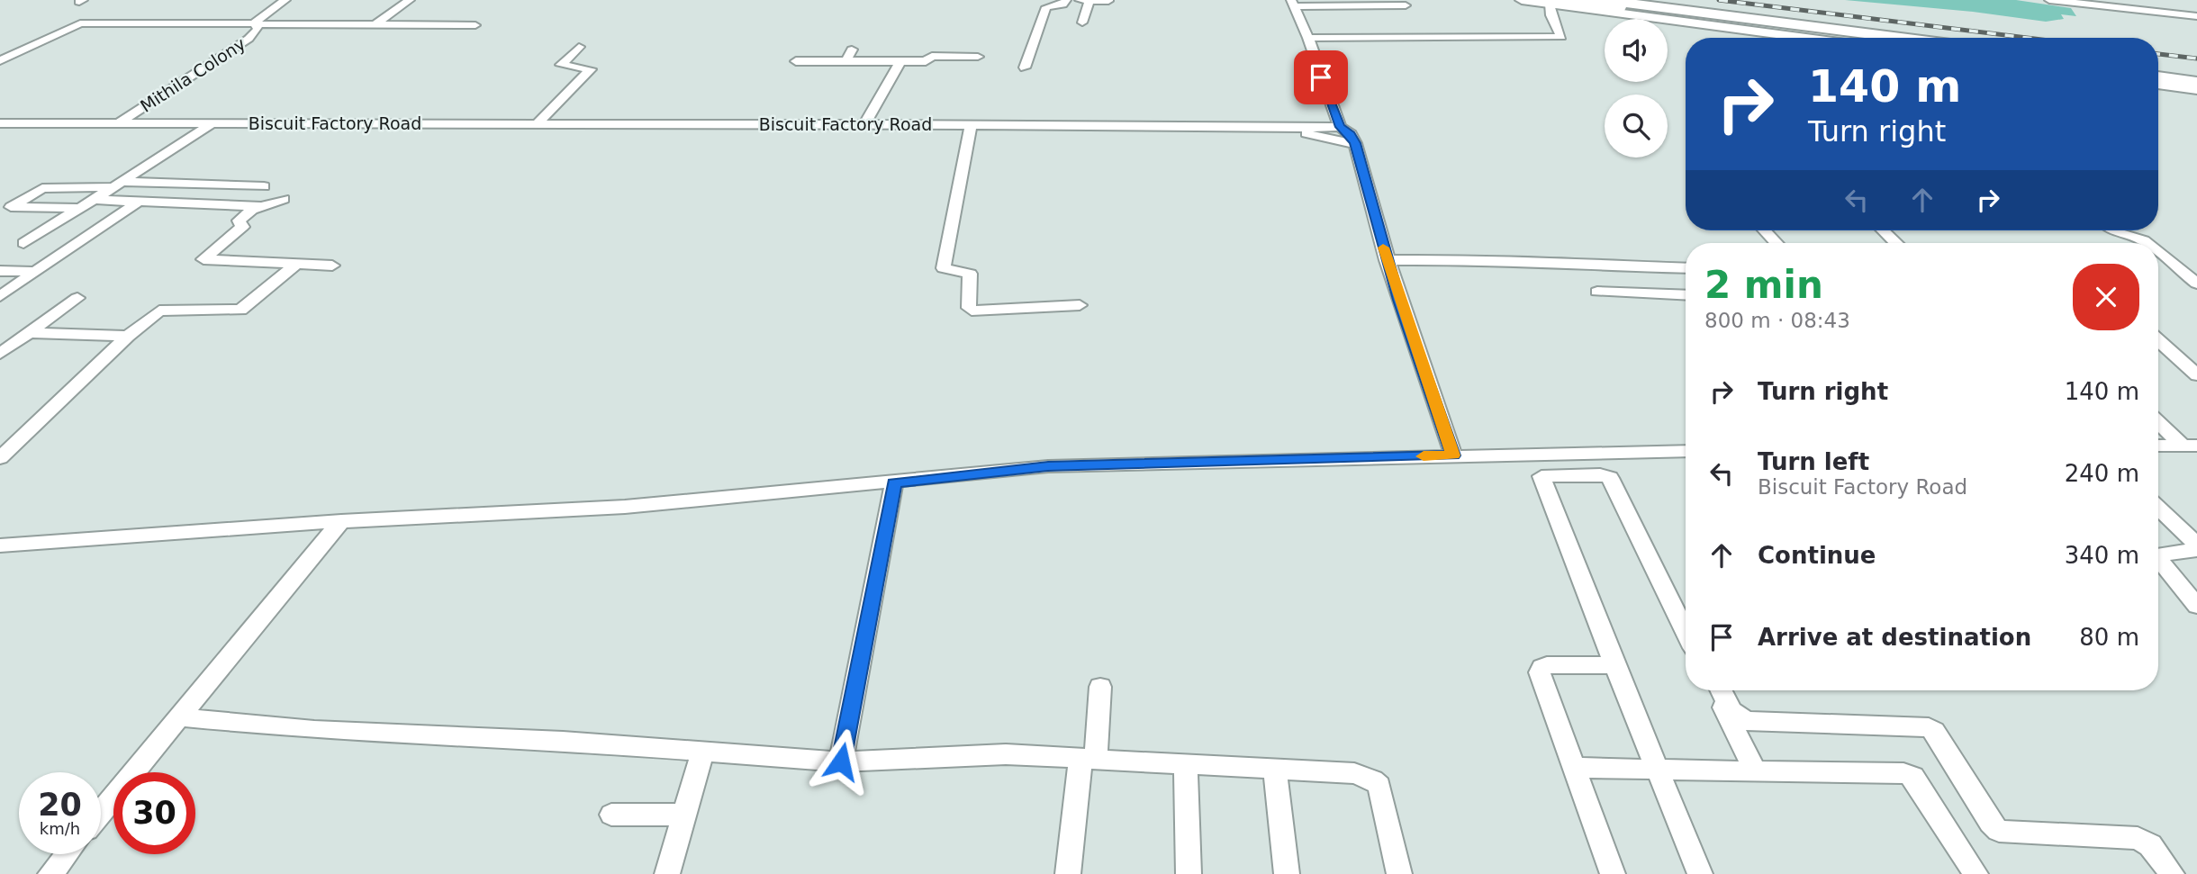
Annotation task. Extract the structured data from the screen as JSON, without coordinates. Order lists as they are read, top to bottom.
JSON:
{
  "streets": {
    "street": ["Mithila Colony", "Biscuit Factory Road"]
  },
  "crossings": [
    ["Mithila Colony", "Biscuit Factory Road"]
  ],
  "page": {
    "turn": ["140 m", "Turn right"],
    "heading": ["2 min", "800 m · 08:43"],
    "list": [
      {
        "name": "Turn right",
        "value": "140 m"
      },
      {
        "name": "Turn left",
        "note": "Biscuit Factory Road",
        "value": "240 m"
      },
      {
        "name": "Continue",
        "value": "340 m"
      },
      {
        "name": "Arrive at destination",
        "value": "80 m"
      }
    ],
    "speed": "20 km/h",
    "limit": "30"
  }
}
